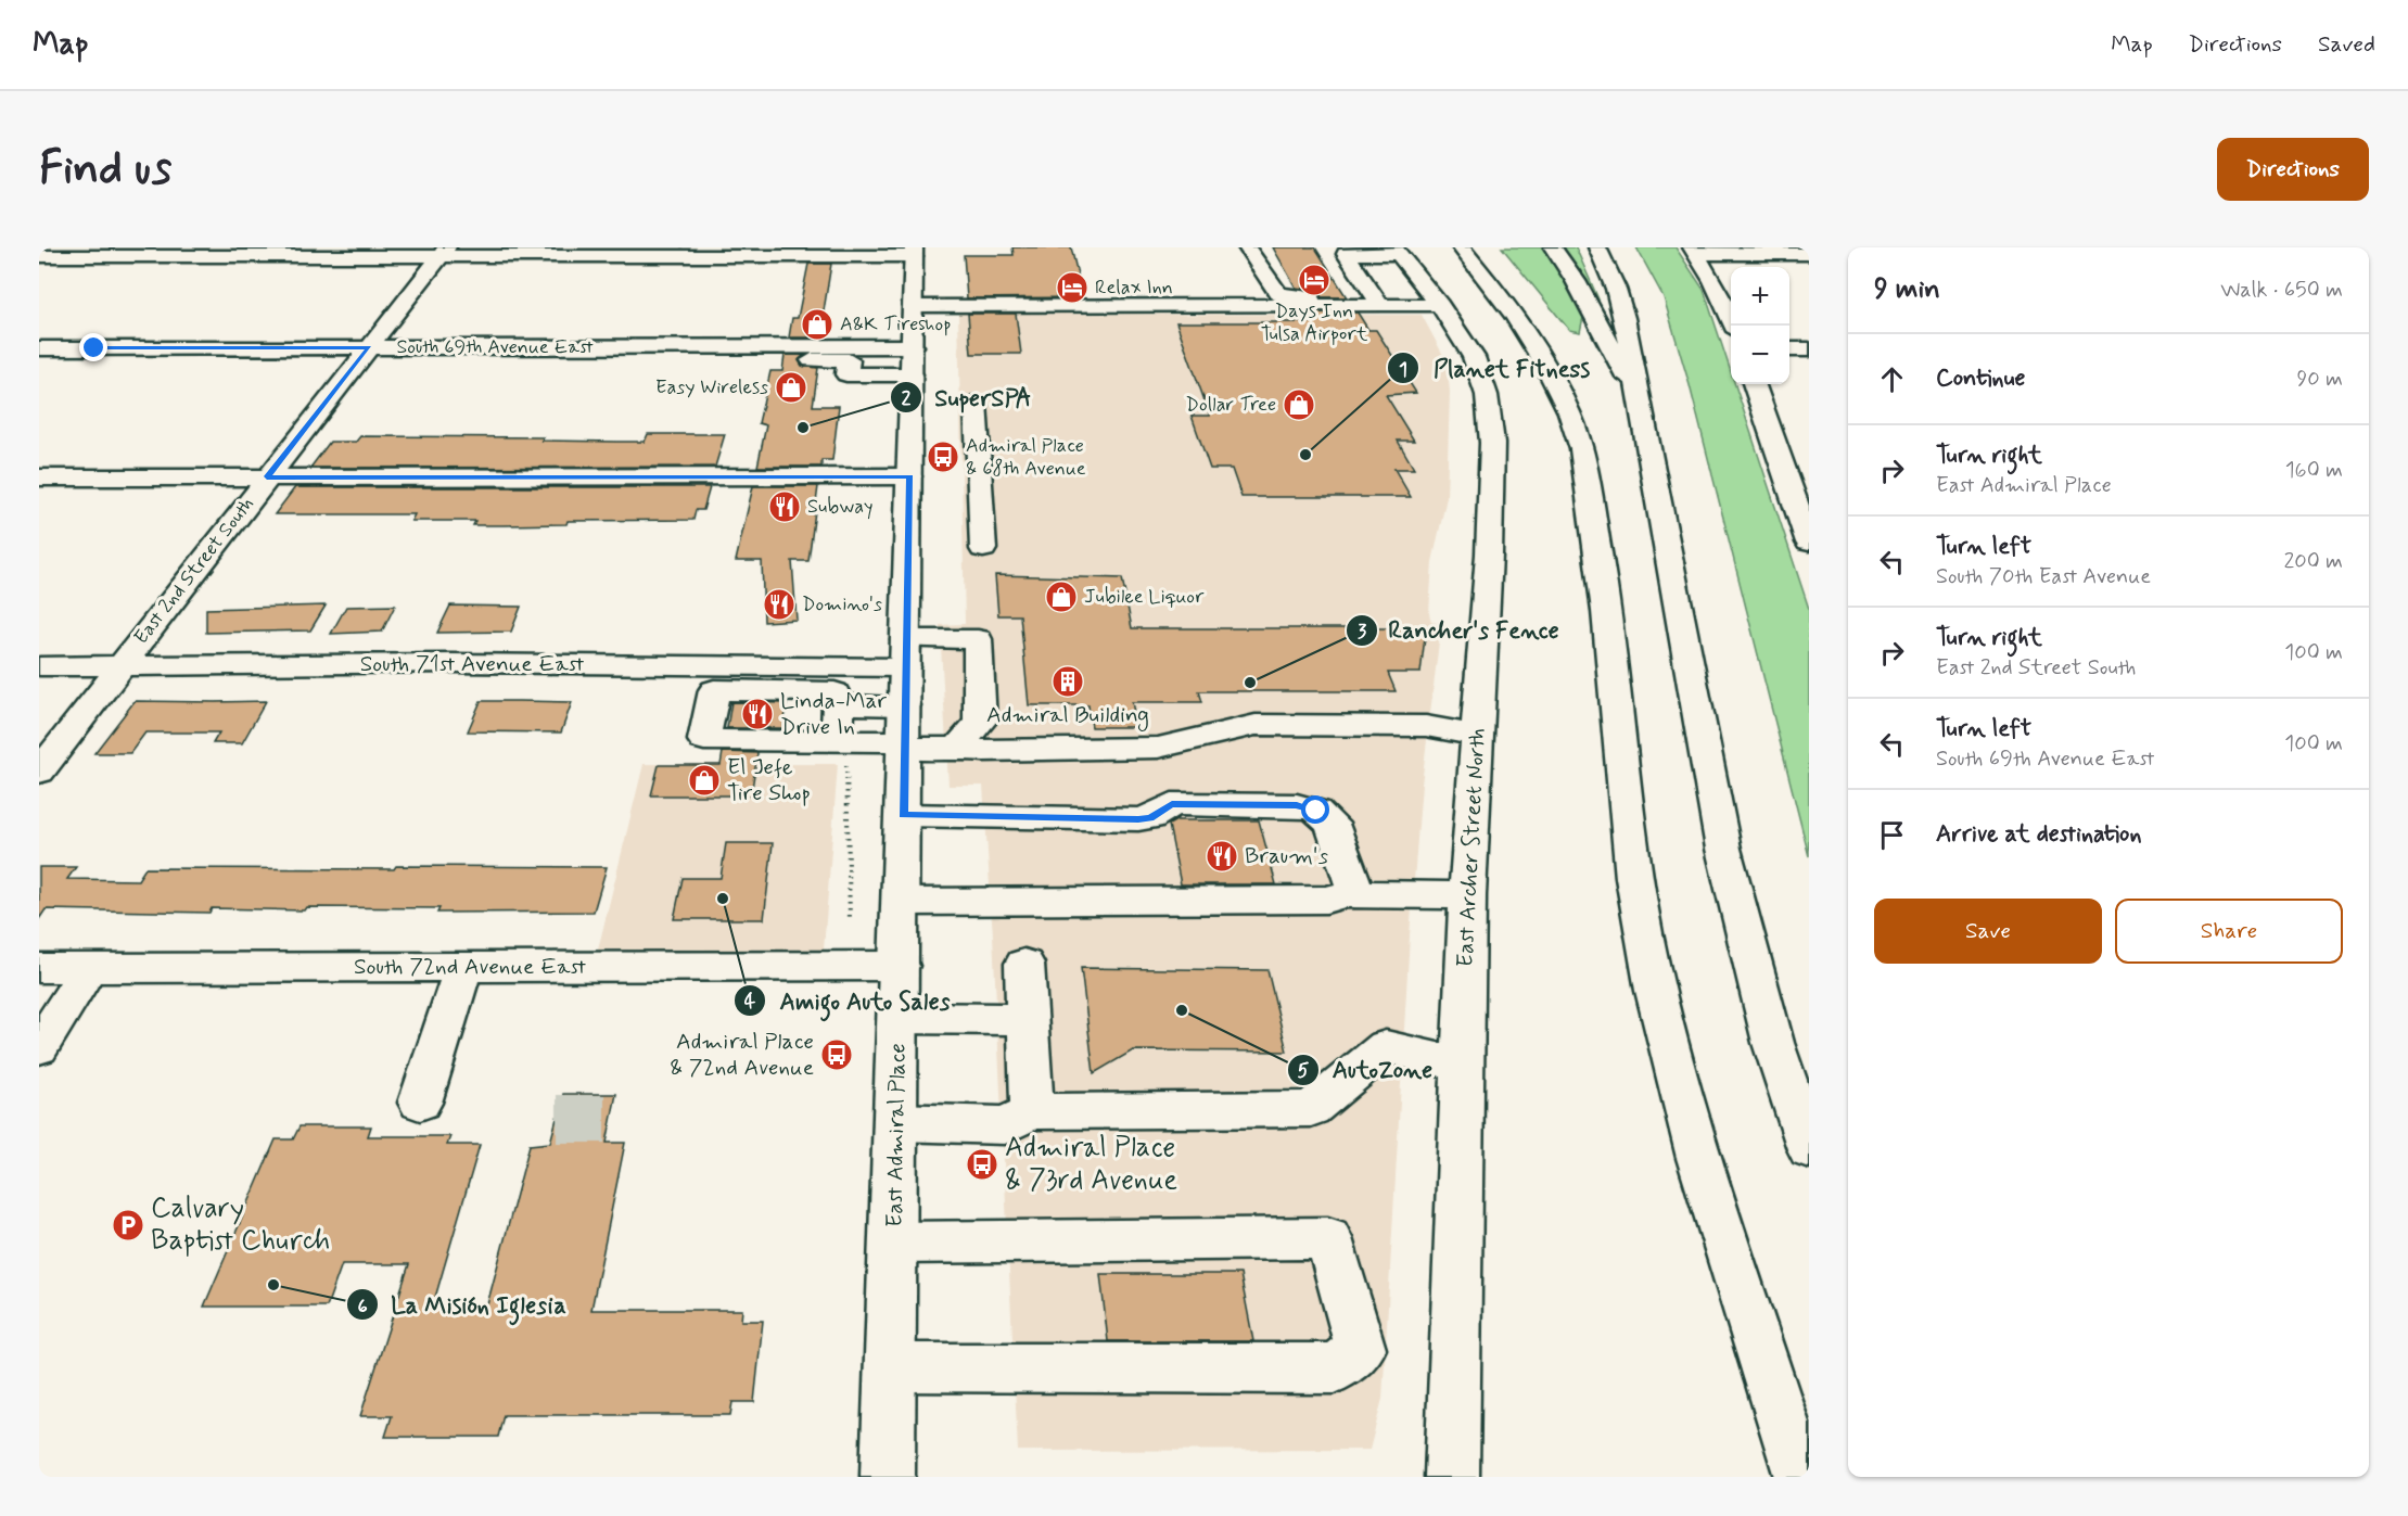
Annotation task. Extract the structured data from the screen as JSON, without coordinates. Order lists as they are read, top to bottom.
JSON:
{
  "streets": {
    "main road": [
      "South 69th Avenue East",
      "East 2nd Street South",
      "South 71st Avenue East",
      "East Archer Street North",
      "South 72nd Avenue East",
      "East Admiral Place"
    ]
  },
  "crossings": [
    ["South 69th Avenue East", "East 2nd Street South"],
    ["South 69th Avenue East", "East Admiral Place"],
    ["East 2nd Street South", "South 71st Avenue East"],
    ["South 71st Avenue East", "East Admiral Place"],
    ["South 72nd Avenue East", "East Admiral Place"]
  ],
  "places": {
    "hotel": ["Days Inn Tulsa Airport", "Relax Inn"],
    "shop": [
      "A&K Tireshop",
      "Easy Wireless",
      "Dollar Tree",
      "Jubilee Liquor",
      "El Jefe Tire Shop"
    ],
    "other": [
      "SuperSPA",
      "Planet Fitness",
      "Rancher's Fence",
      "Amigo Auto Sales",
      "AutoZone",
      "La Misión Iglesia"
    ],
    "bus stop": ["Admiral Place & 68th Avenue", "Admiral Place & 72nd Avenue", "Admiral Place & 73rd Avenue"],
    "restaurant": [
      "Subway",
      "Domino's",
      "Linda-Mar Drive In",
      "Braum's"
    ],
    "building": ["Admiral Building"],
    "parking": ["Calvary Baptist Church"]
  },
  "page": {
    "header": "Map",
    "nav": ["Map", "Directions", "Saved"],
    "buttons": [
      "Directions",
      ["Save", "Share"]
    ],
    "title": "Find us",
    "heading": ["9 min", "Walk · 650 m"],
    "map_buttons": ["+", "−"],
    "list": [
      ["Continue", "90 m"],
      ["Turn right", "East Admiral Place", "160 m"],
      ["Turn left", "South 70th East Avenue", "200 m"],
      ["Turn right", "East 2nd Street South", "100 m"],
      ["Turn left", "South 69th Avenue East", "100 m"],
      "Arrive at destination"
    ]
  }
}
